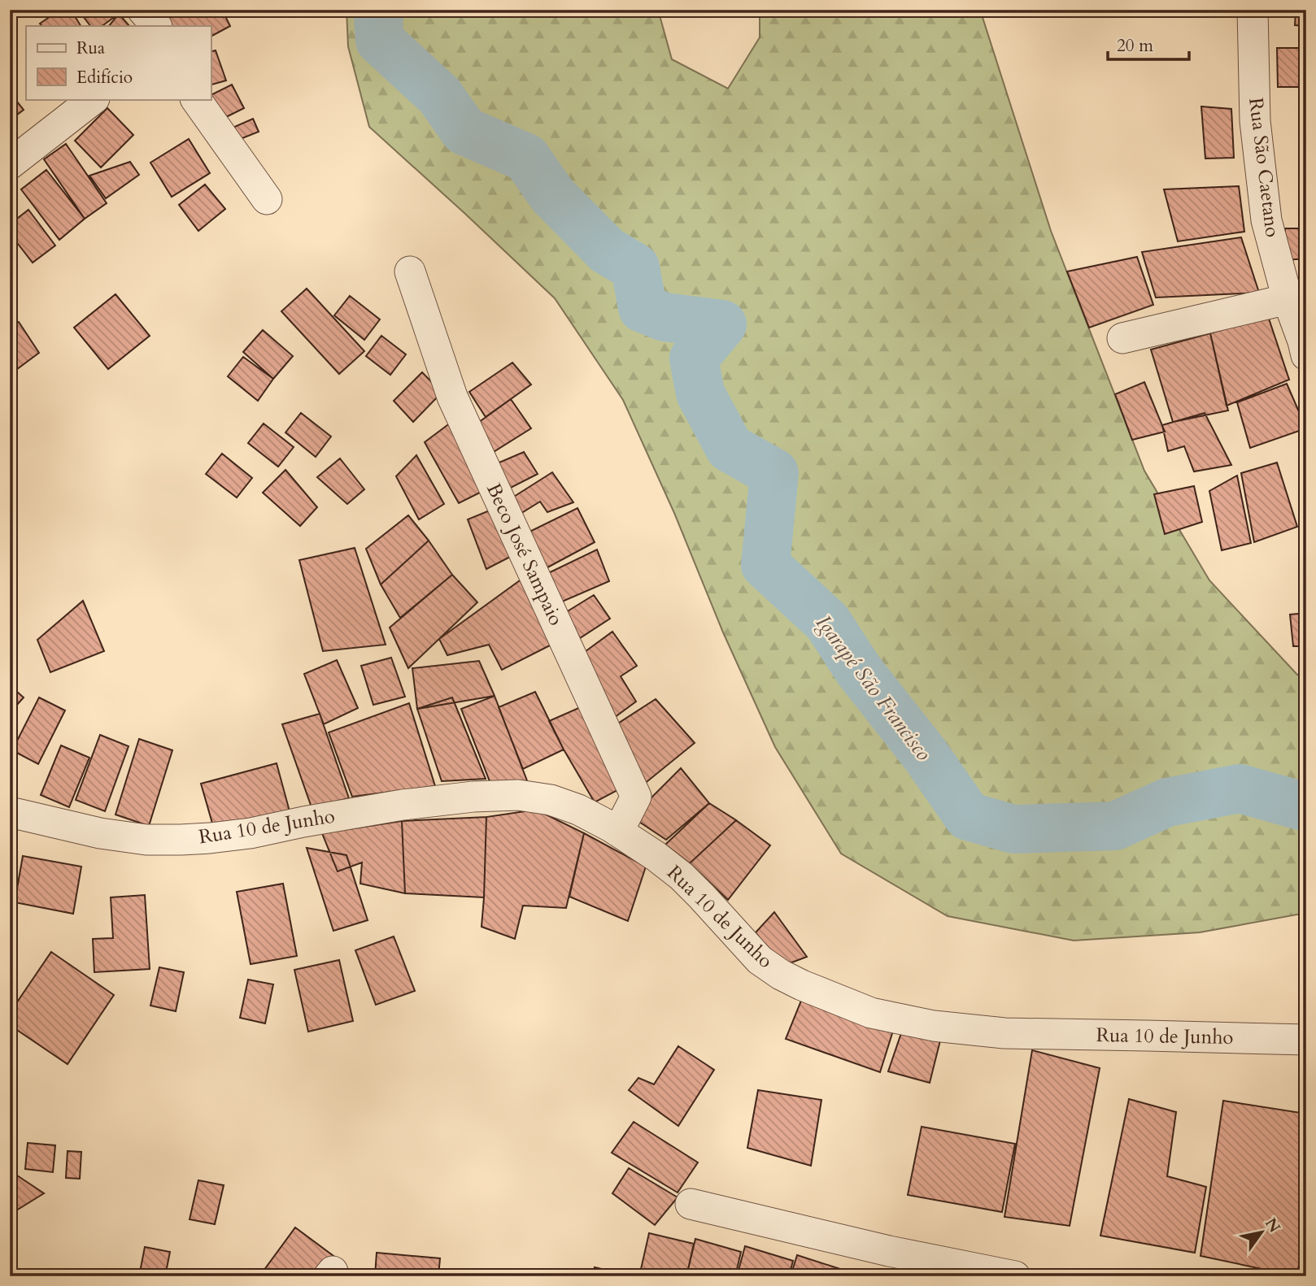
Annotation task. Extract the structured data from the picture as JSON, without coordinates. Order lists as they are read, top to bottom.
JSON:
{
  "streets": {
    "street": ["Rua São Caetano", "Beco José Sampaio", "Rua 10 de Junho"]
  },
  "crossings": [
    ["Beco José Sampaio", "Rua 10 de Junho"]
  ],
  "water": ["Igarapé São Francisco"],
  "legend": ["Rua", "Edifício"],
  "scale_bar": "20 m",
  "north": "top right"
}
